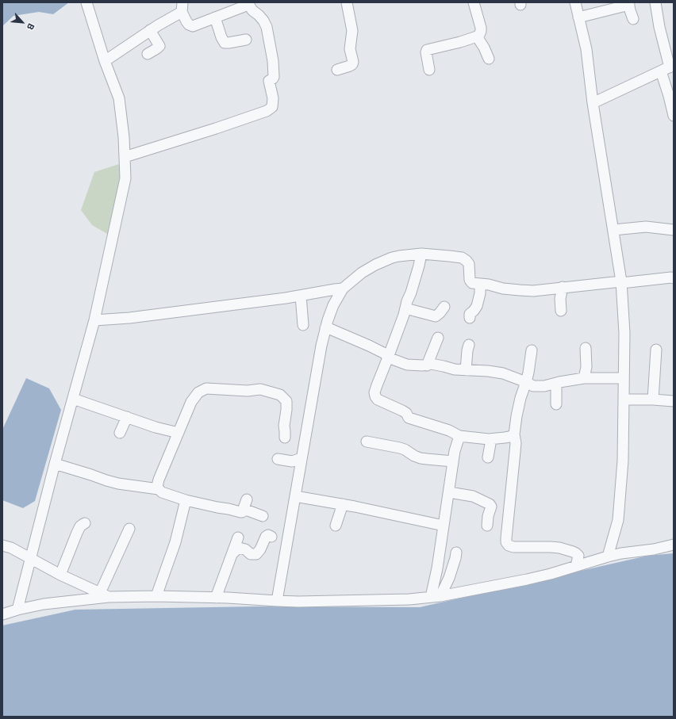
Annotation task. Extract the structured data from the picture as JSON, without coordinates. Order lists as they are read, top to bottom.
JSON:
{
  "north": "bottom right"
}
